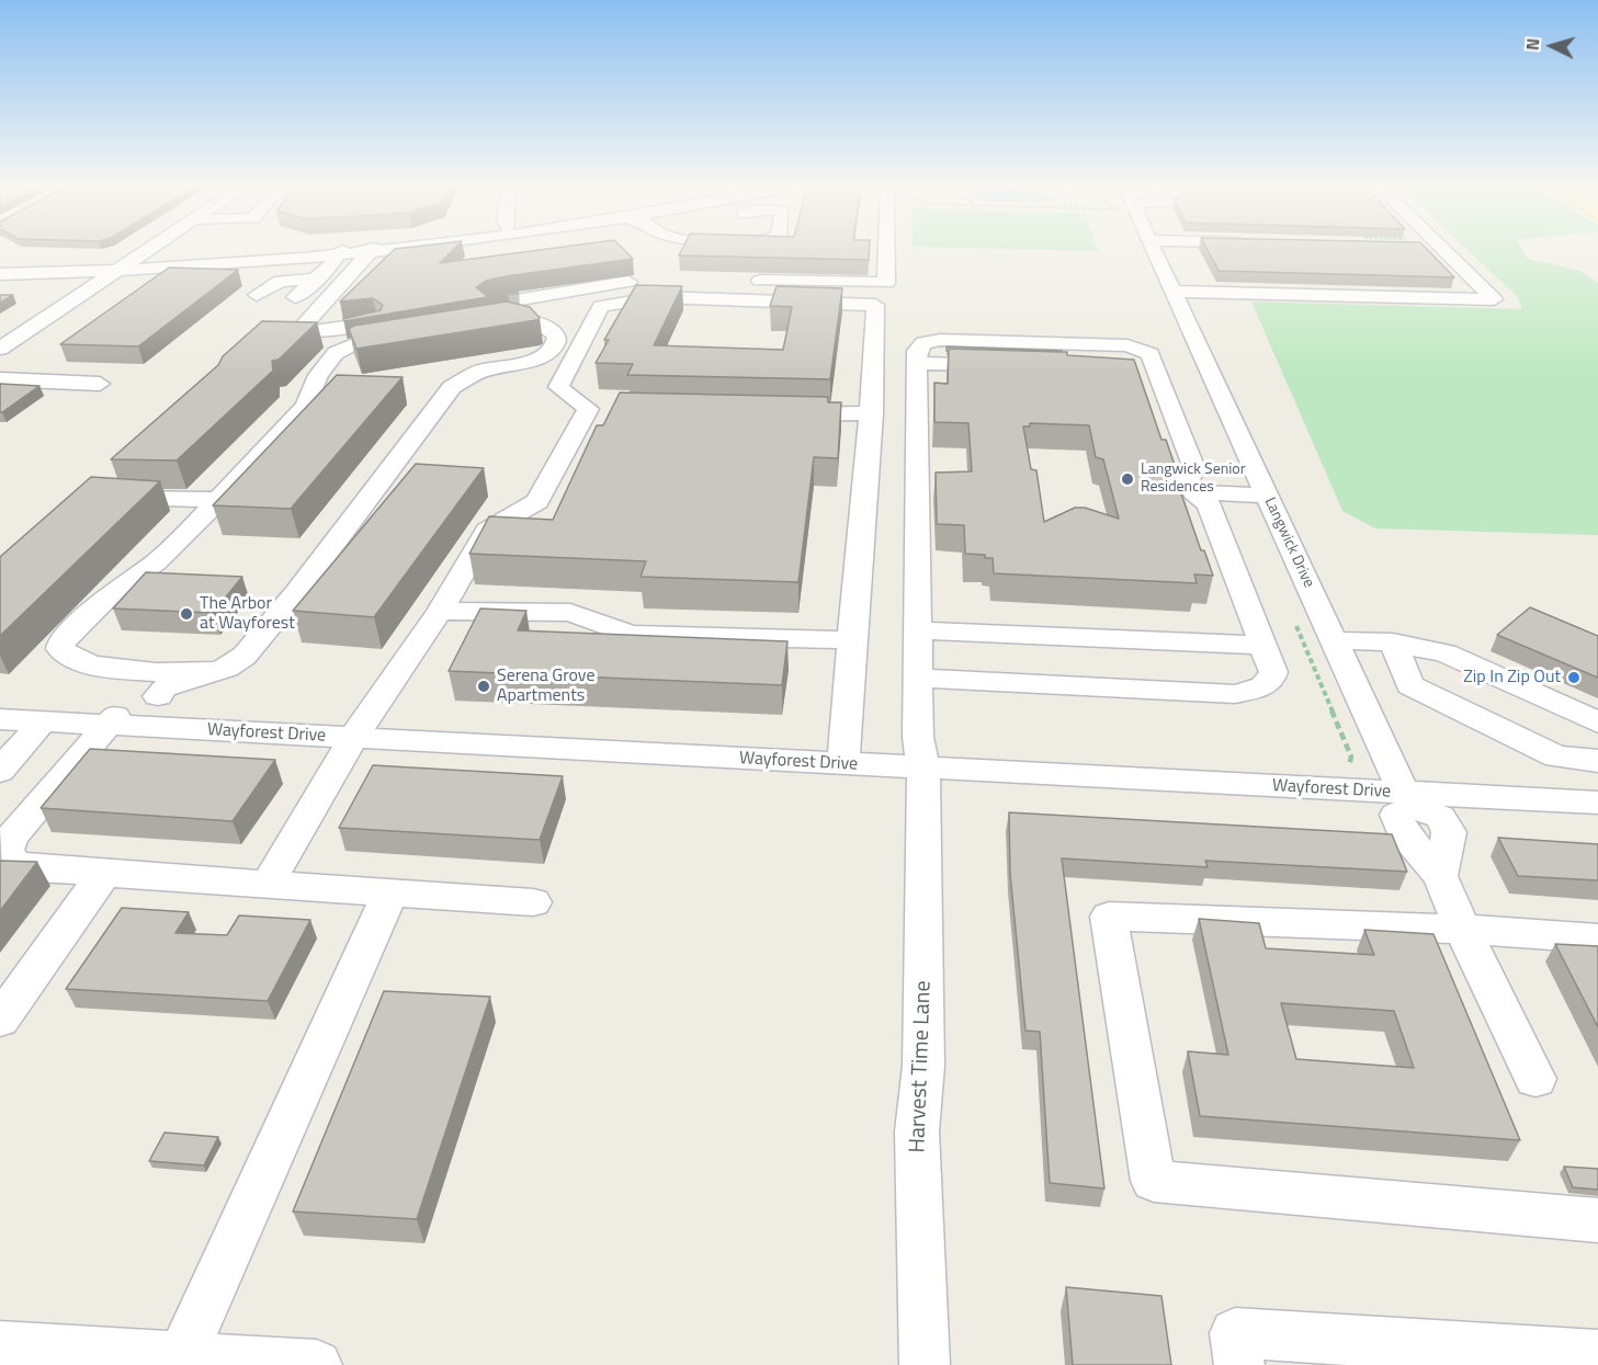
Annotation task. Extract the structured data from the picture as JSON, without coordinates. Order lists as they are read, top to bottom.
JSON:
{
  "streets": {
    "street": ["Langwick Drive", "Wayforest Drive", "Harvest Time Lane"]
  },
  "crossings": [
    ["Langwick Drive", "Wayforest Drive"],
    ["Wayforest Drive", "Harvest Time Lane"]
  ],
  "places": [
    "Langwick Senior Residences",
    "The Arbor at Wayforest",
    "Zip In Zip Out",
    "Serena Grove Apartments"
  ],
  "north": "left"
}
